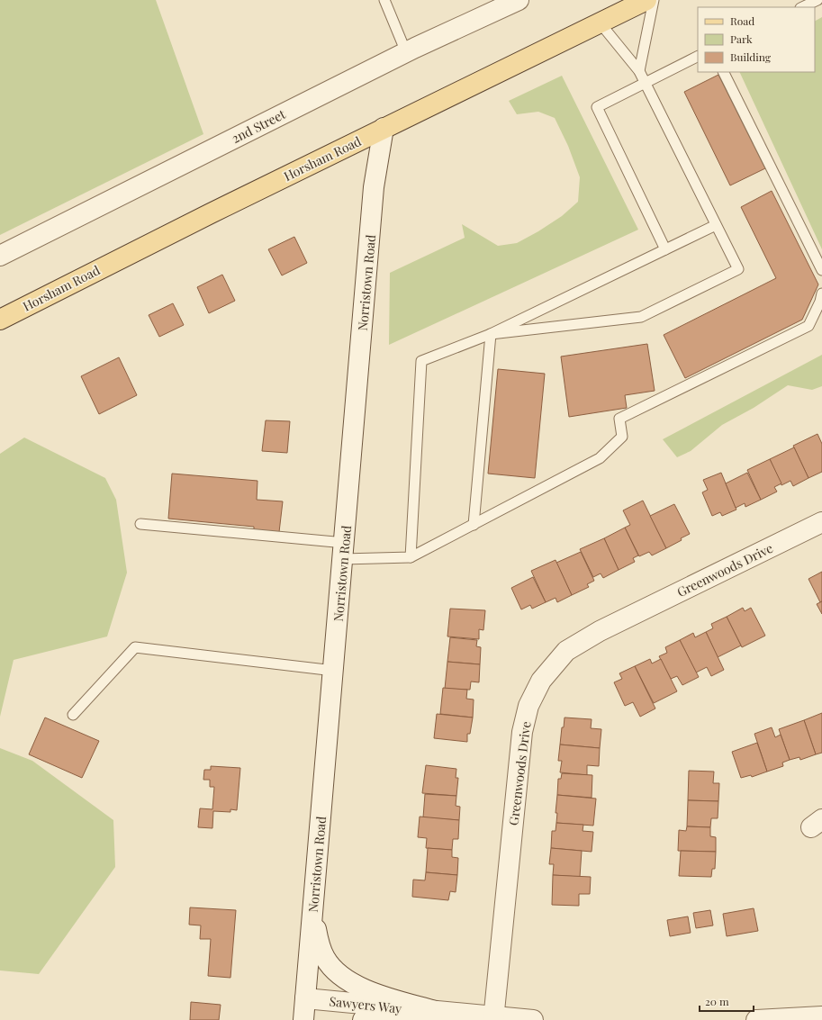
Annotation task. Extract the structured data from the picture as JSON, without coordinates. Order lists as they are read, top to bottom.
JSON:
{
  "streets": {
    "main road": ["Horsham Road"],
    "street": [
      "2nd Street",
      "Norristown Road",
      "Greenwoods Drive",
      "Sawyers Way"
    ]
  },
  "crossings": [
    ["Horsham Road", "Norristown Road"],
    ["Norristown Road", "Sawyers Way"],
    ["Greenwoods Drive", "Sawyers Way"]
  ],
  "legend": ["Road", "Park", "Building"],
  "scale_bar": "20 m"
}
